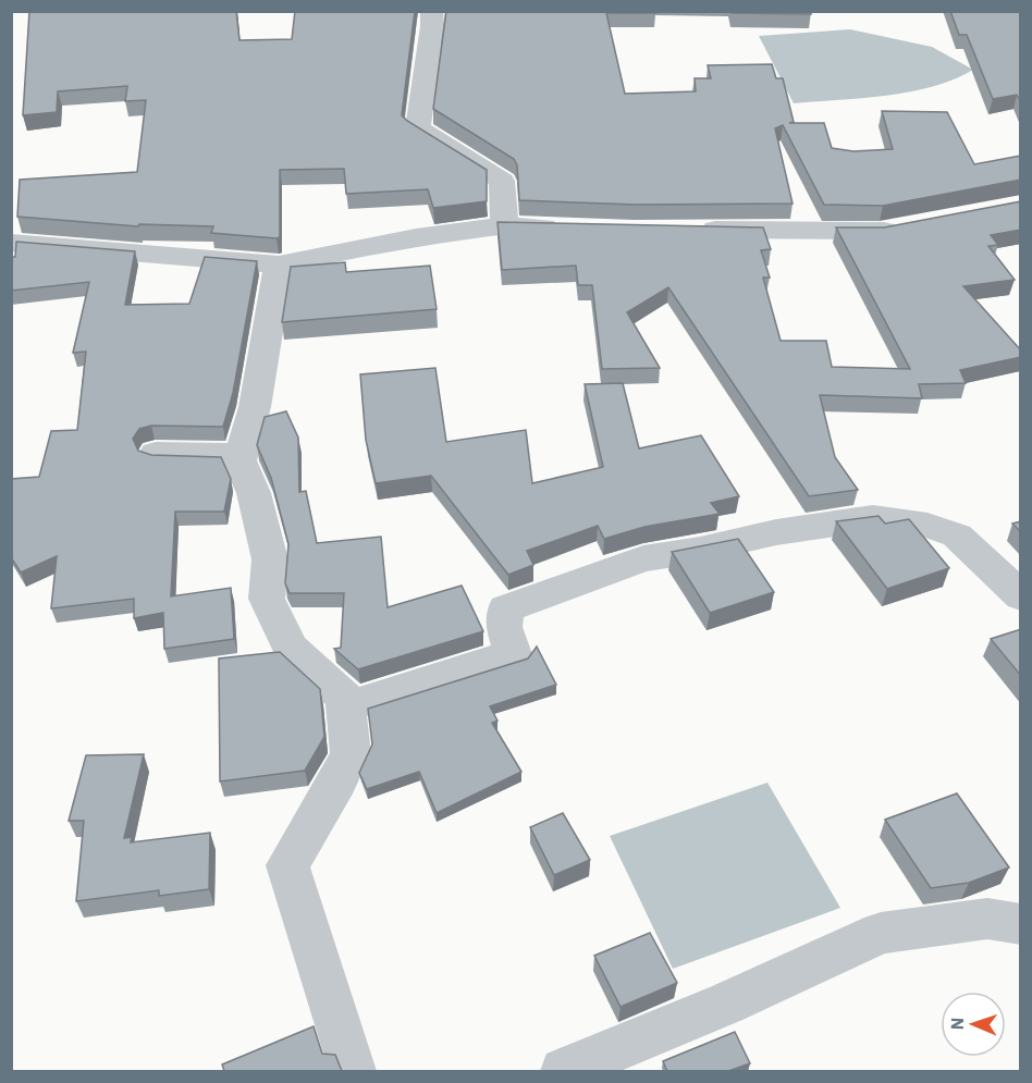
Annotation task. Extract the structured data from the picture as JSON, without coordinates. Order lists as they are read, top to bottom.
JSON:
{
  "north": "left"
}
